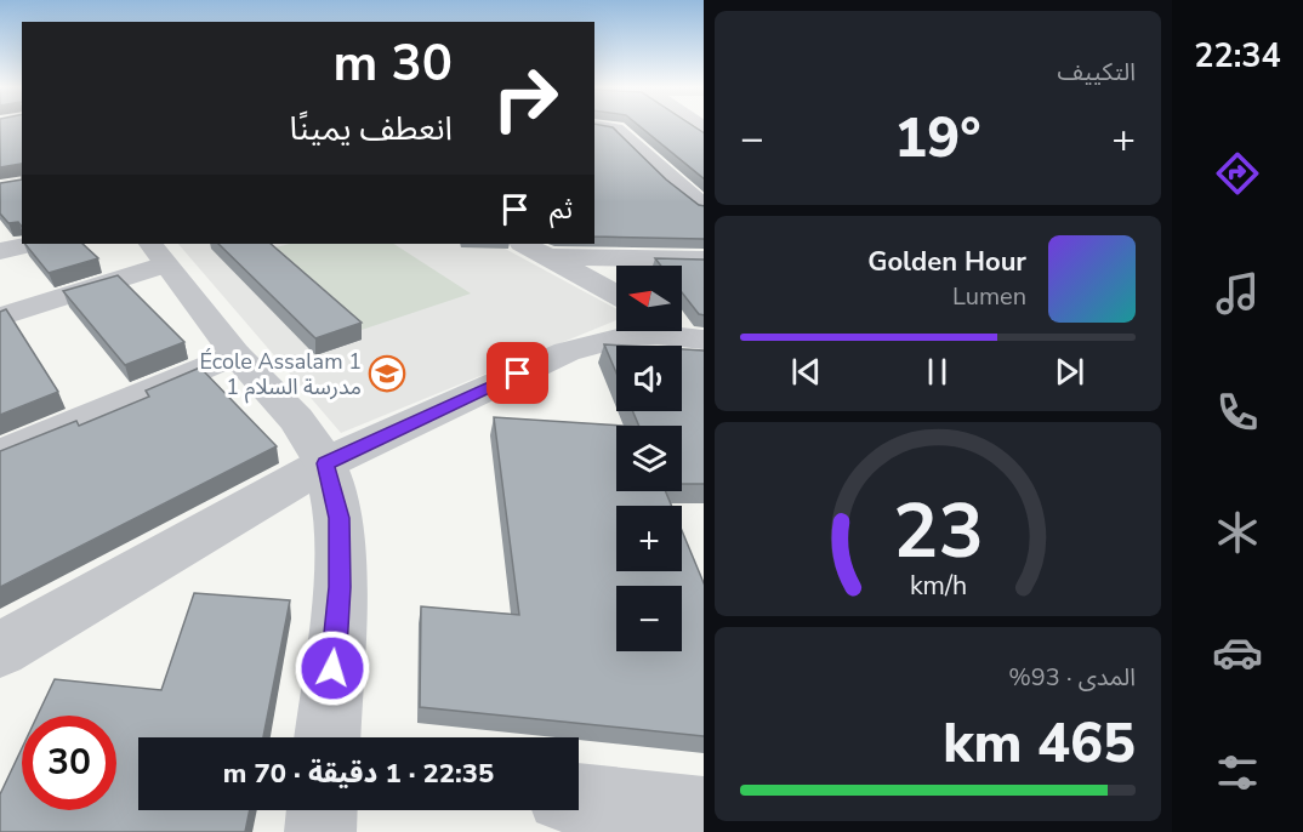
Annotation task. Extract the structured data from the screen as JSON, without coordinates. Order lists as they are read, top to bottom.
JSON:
{
  "places": {
    "school or university": ["École Assalam 1 مدرسة السلام 1"]
  },
  "north": "left",
  "page": {
    "tabs": "22:34",
    "tile": [
      "التكييف",
      ["المدى · 93%", "465 km"]
    ],
    "turn": ["30 m", "انعطف يمينًا"],
    "heat": ["−", "19°", "+"],
    "then": "ثم",
    "song": ["Golden Hour", "Lumen"],
    "map_buttons": ["+", "−"],
    "limit": "30",
    "trip": "22:35 · 1 دقيقة · 70 m",
    "gauge": ["23", "km/h"]
  }
}
